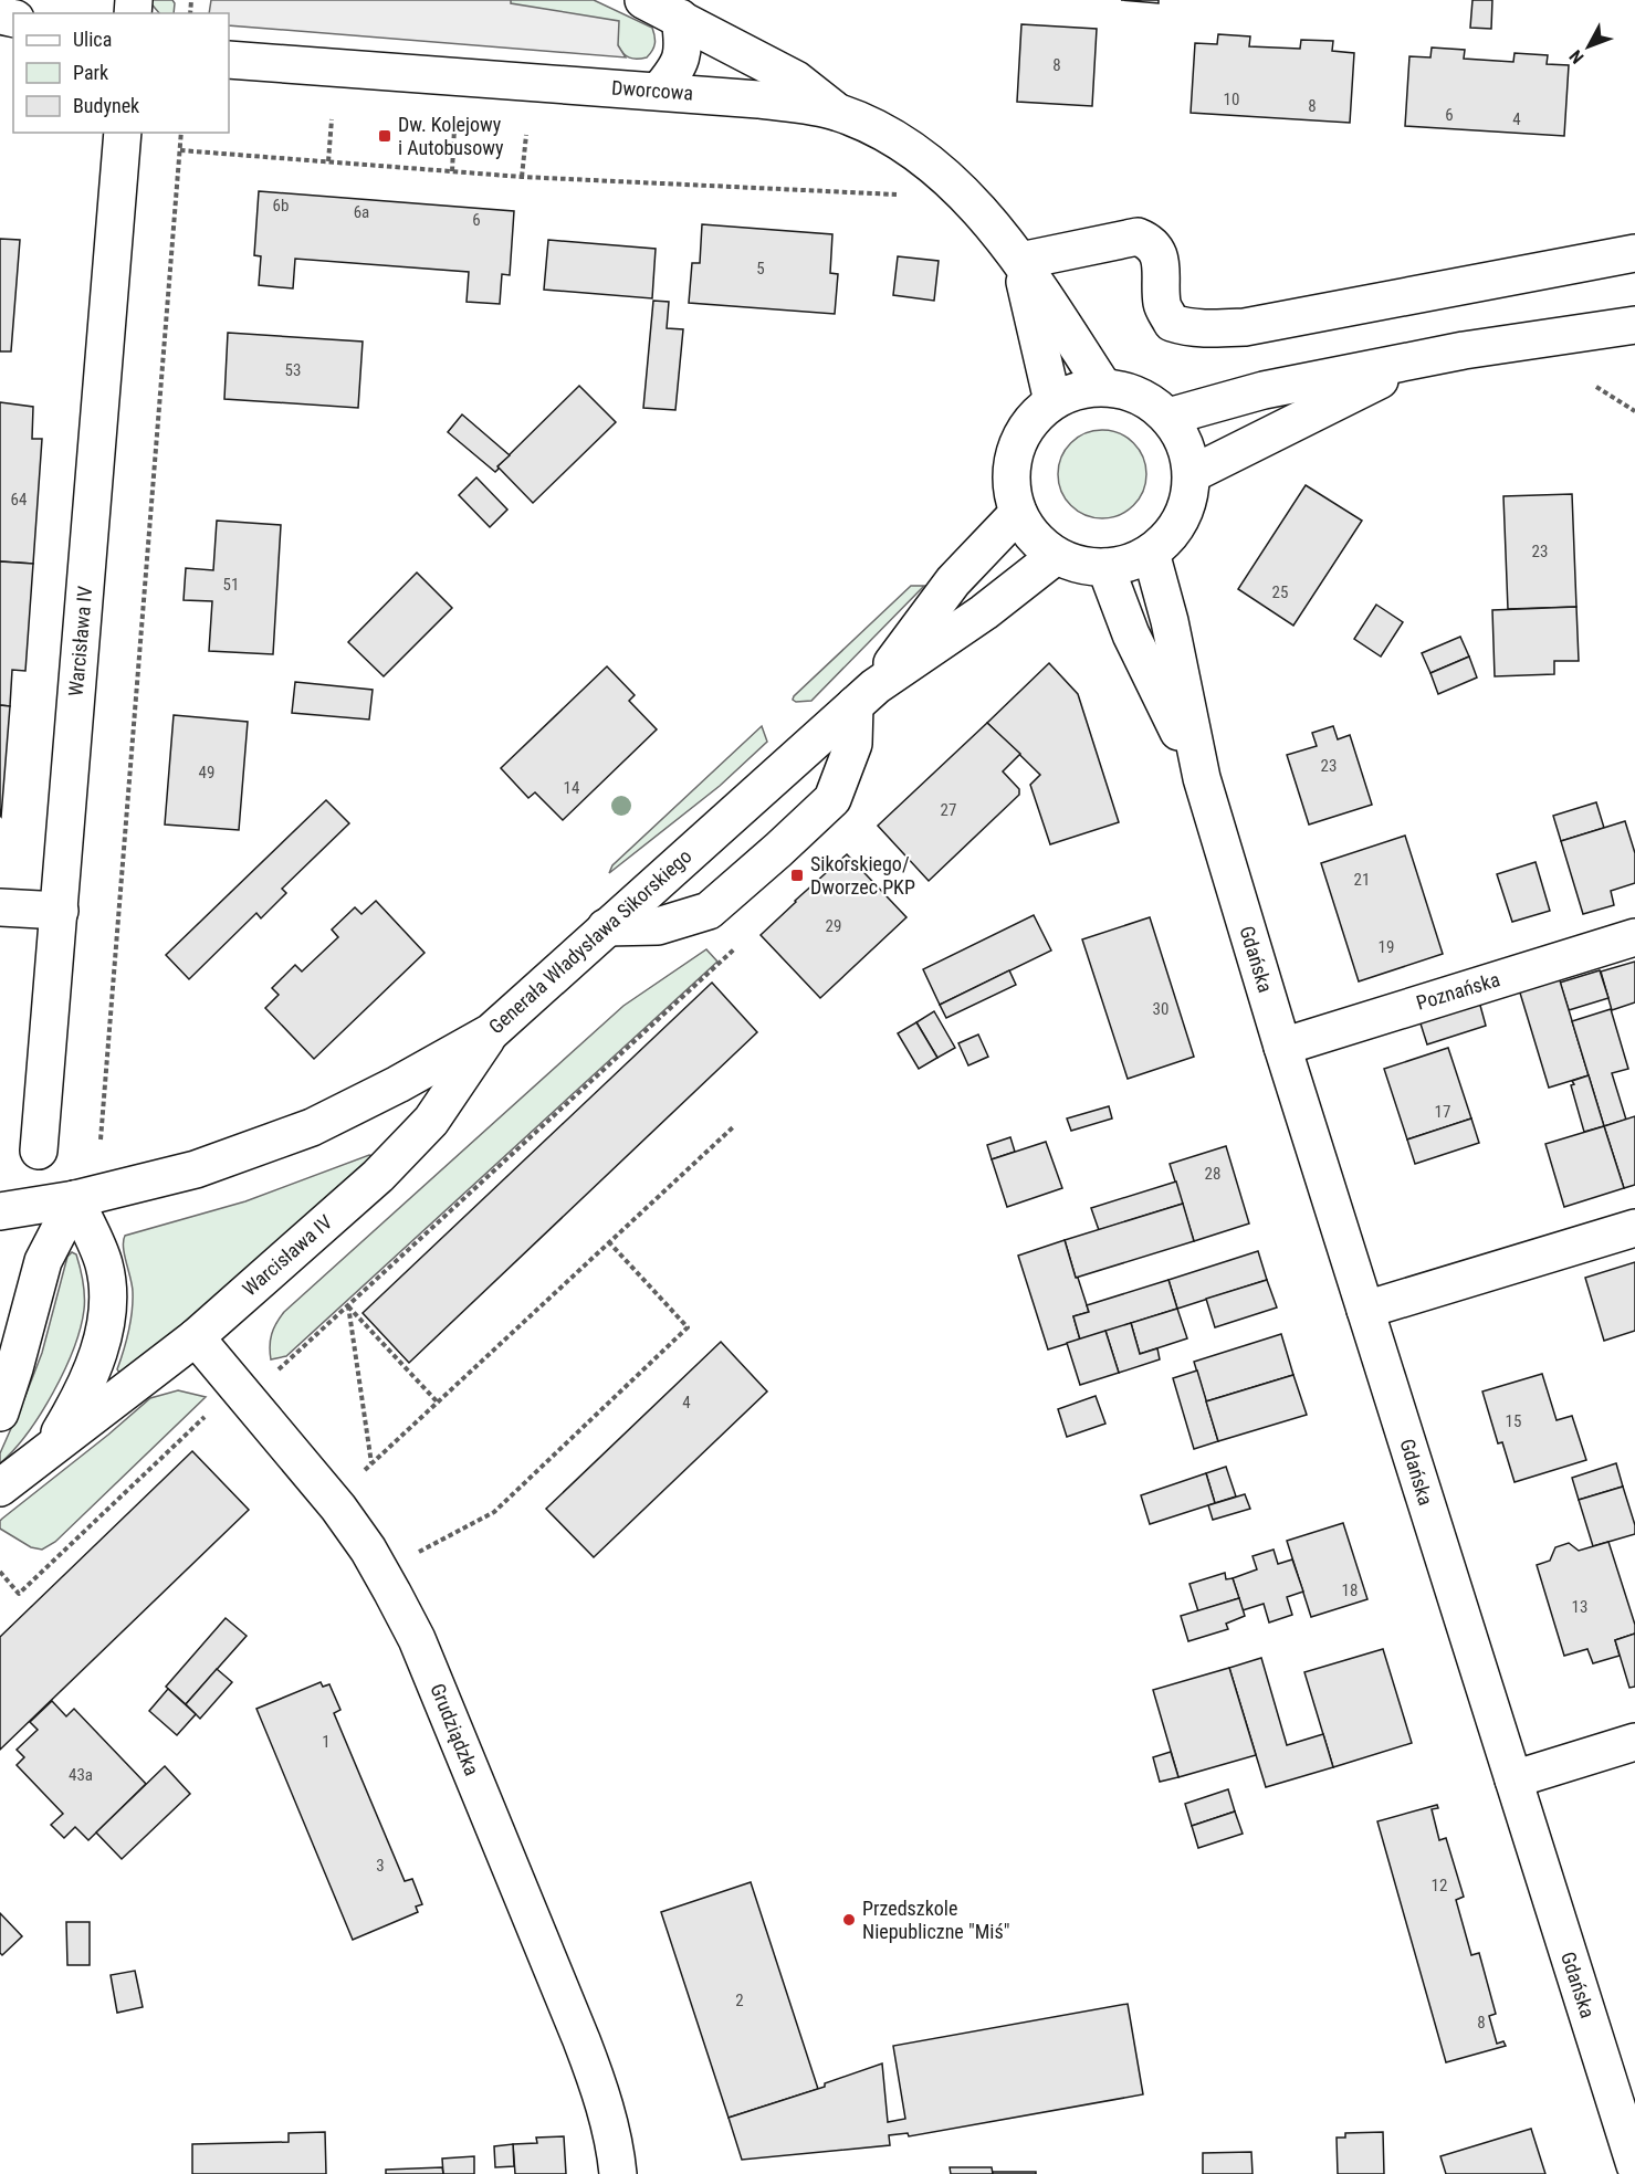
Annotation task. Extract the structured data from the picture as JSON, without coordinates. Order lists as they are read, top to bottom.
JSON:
{
  "streets": {
    "street": [
      "Dworcowa",
      "Warcisława IV",
      "Generała Władysława Sikorskiego",
      "Gdańska",
      "Poznańska",
      "Grudziądzka"
    ]
  },
  "crossings": [
    ["Dworcowa", "Generała Władysława Sikorskiego"],
    ["Dworcowa", "Gdańska"],
    ["Warcisława IV", "Generała Władysława Sikorskiego"],
    ["Warcisława IV", "Grudziądzka"],
    ["Generała Władysława Sikorskiego", "Gdańska"],
    ["Gdańska", "Poznańska"]
  ],
  "places": {
    "transit": ["Dw. Kolejowy i Autobusowy", "Sikorskiego/ Dworzec PKP"],
    "other": ["Przedszkole Niepubliczne \"Miś\""]
  },
  "house_numbers": [
    "8",
    "10",
    "8",
    "6",
    "4",
    "6b",
    "6a",
    "6",
    "5",
    "53",
    "64",
    "23",
    "51",
    "25",
    "23",
    "49",
    "14",
    "27",
    "21",
    "29",
    "19",
    "30",
    "17",
    "28",
    "4",
    "15",
    "18",
    "13",
    "1",
    "43a",
    "3",
    "12",
    "2",
    "8"
  ],
  "legend": ["Ulica", "Park", "Budynek"],
  "north": "bottom left"
}
